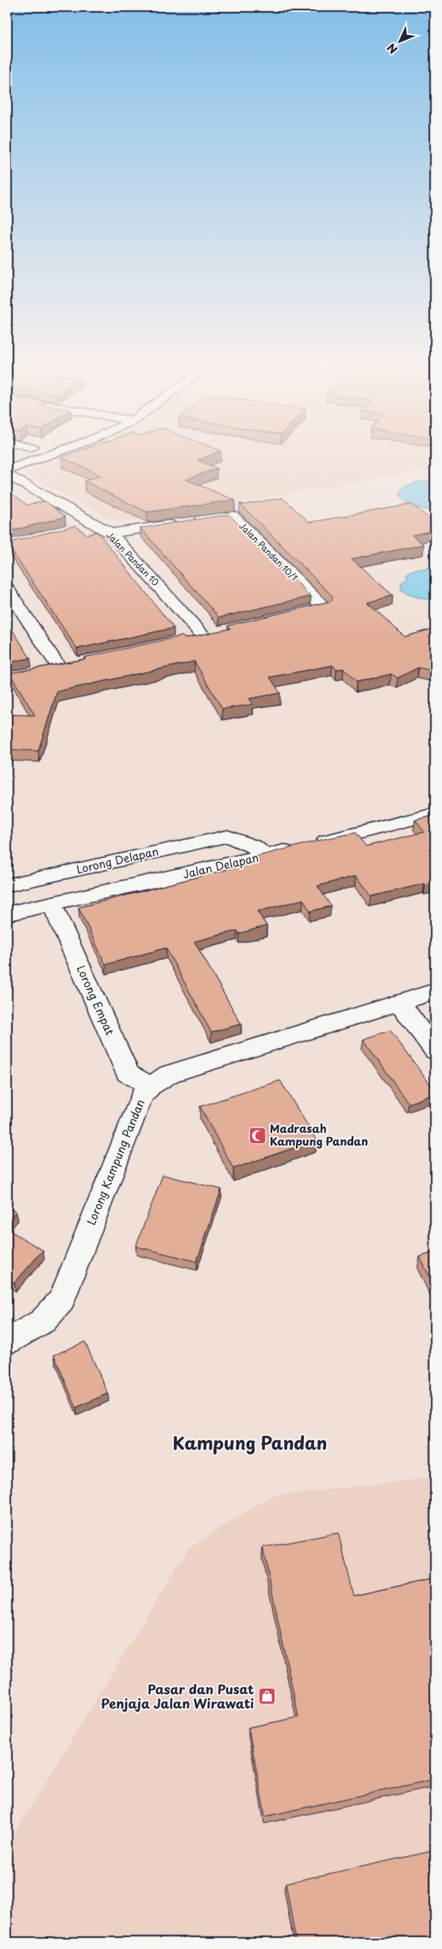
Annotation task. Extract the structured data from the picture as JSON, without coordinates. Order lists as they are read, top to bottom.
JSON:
{
  "streets": {
    "street": [
      "Jalan Pandan 10/1",
      "Jalan Pandan 10",
      "Lorong Delapan",
      "Jalan Delapan",
      "Lorong Empat",
      "Lorong Kampung Pandan"
    ]
  },
  "crossings": [
    ["Jalan Pandan 10/1", "Jalan Pandan 10"],
    ["Lorong Delapan", "Jalan Delapan"],
    ["Jalan Delapan", "Lorong Empat"],
    ["Lorong Empat", "Lorong Kampung Pandan"]
  ],
  "districts": ["Kampung Pandan"],
  "places": {
    "mosque": ["Madrasah Kampung Pandan"],
    "shop": ["Pasar dan Pusat Penjaja Jalan Wirawati"]
  },
  "north": "bottom left"
}
